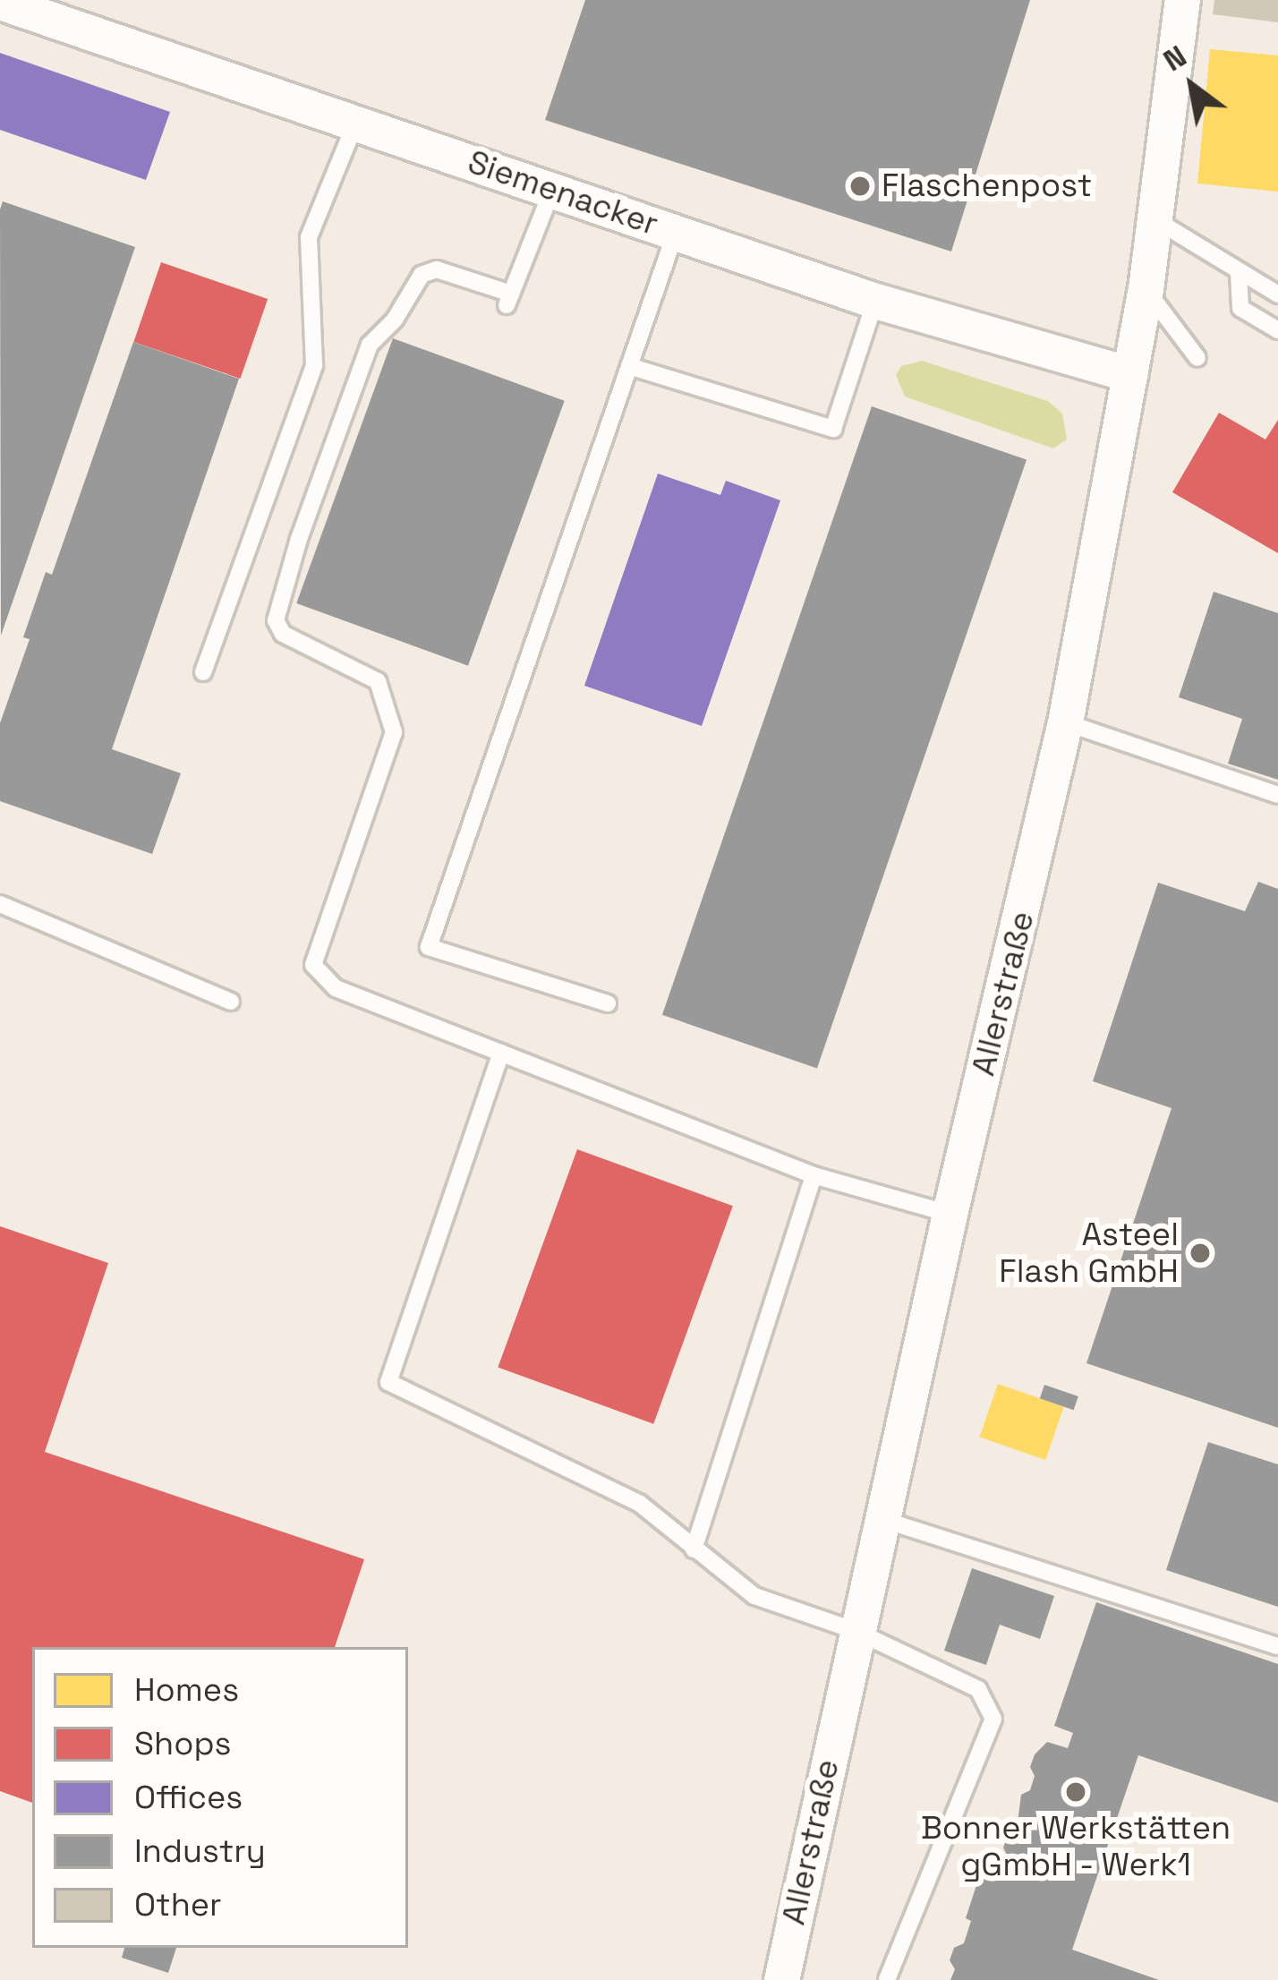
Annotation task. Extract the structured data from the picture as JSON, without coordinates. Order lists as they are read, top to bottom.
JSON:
{
  "streets": {
    "street": ["Siemenacker", "Allerstraße"]
  },
  "crossings": [
    ["Siemenacker", "Allerstraße"]
  ],
  "places": ["Flaschenpost", "Asteel Flash GmbH", "Bonner Werkstätten gGmbH - Werk1"],
  "legend": [
    "Homes",
    "Shops",
    "Offices",
    "Industry",
    "Other"
  ],
  "north": "top left"
}
